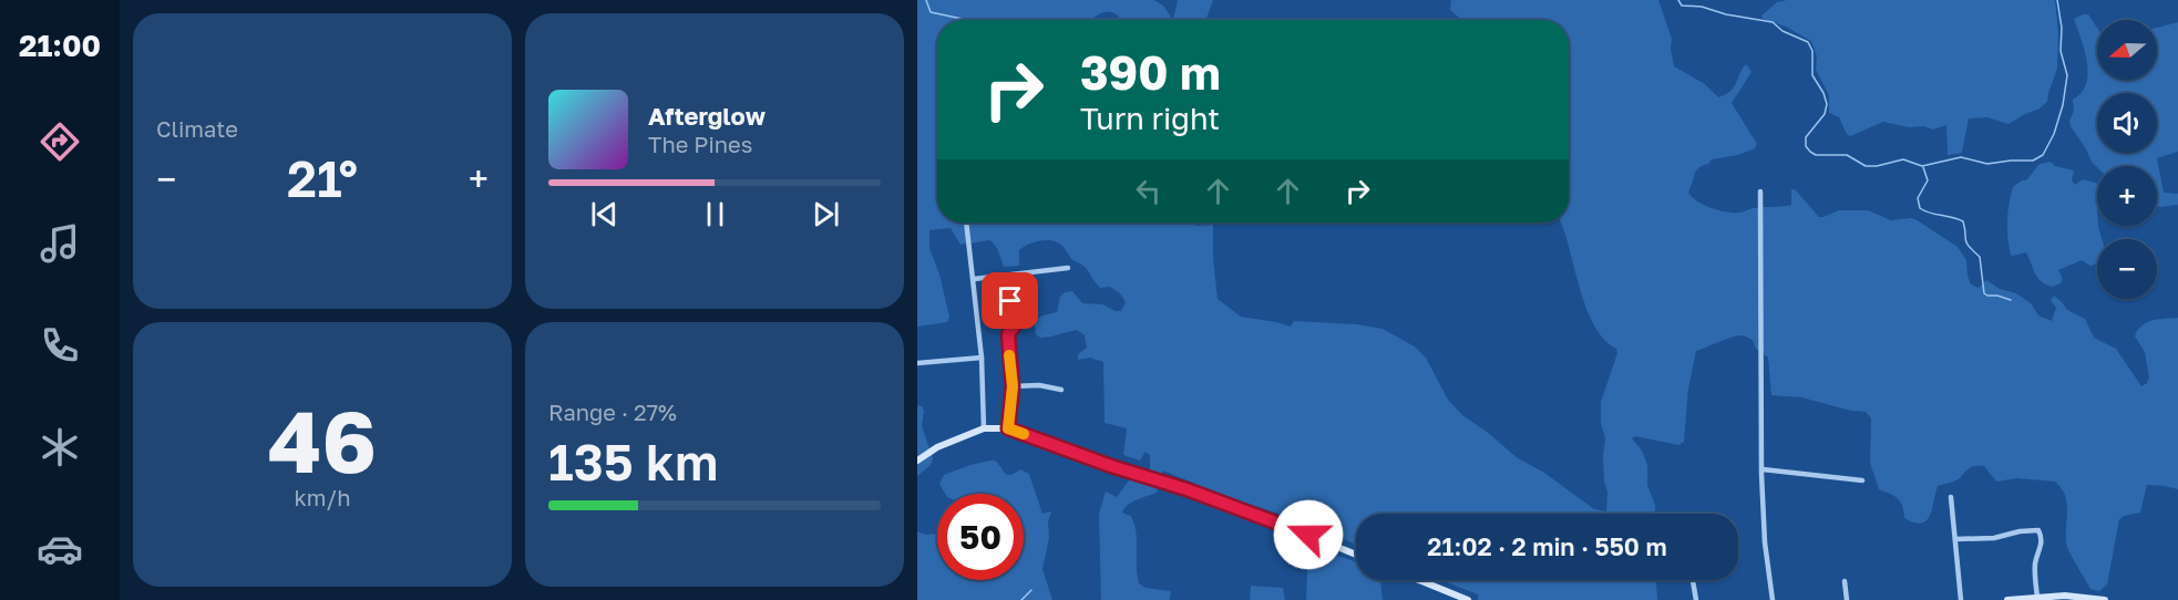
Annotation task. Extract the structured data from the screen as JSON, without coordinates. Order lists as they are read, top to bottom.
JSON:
{
  "north": "left",
  "page": {
    "tabs": "21:00",
    "tile": [
      "Climate",
      ["46", "km/h"],
      ["Range · 27%", "135 km"]
    ],
    "map_buttons": ["+", "−"],
    "turn": ["390 m", "Turn right"],
    "song": ["Afterglow", "The Pines"],
    "heat": ["−", "21°", "+"],
    "limit": "50",
    "trip": "21:02 · 2 min · 550 m"
  }
}
